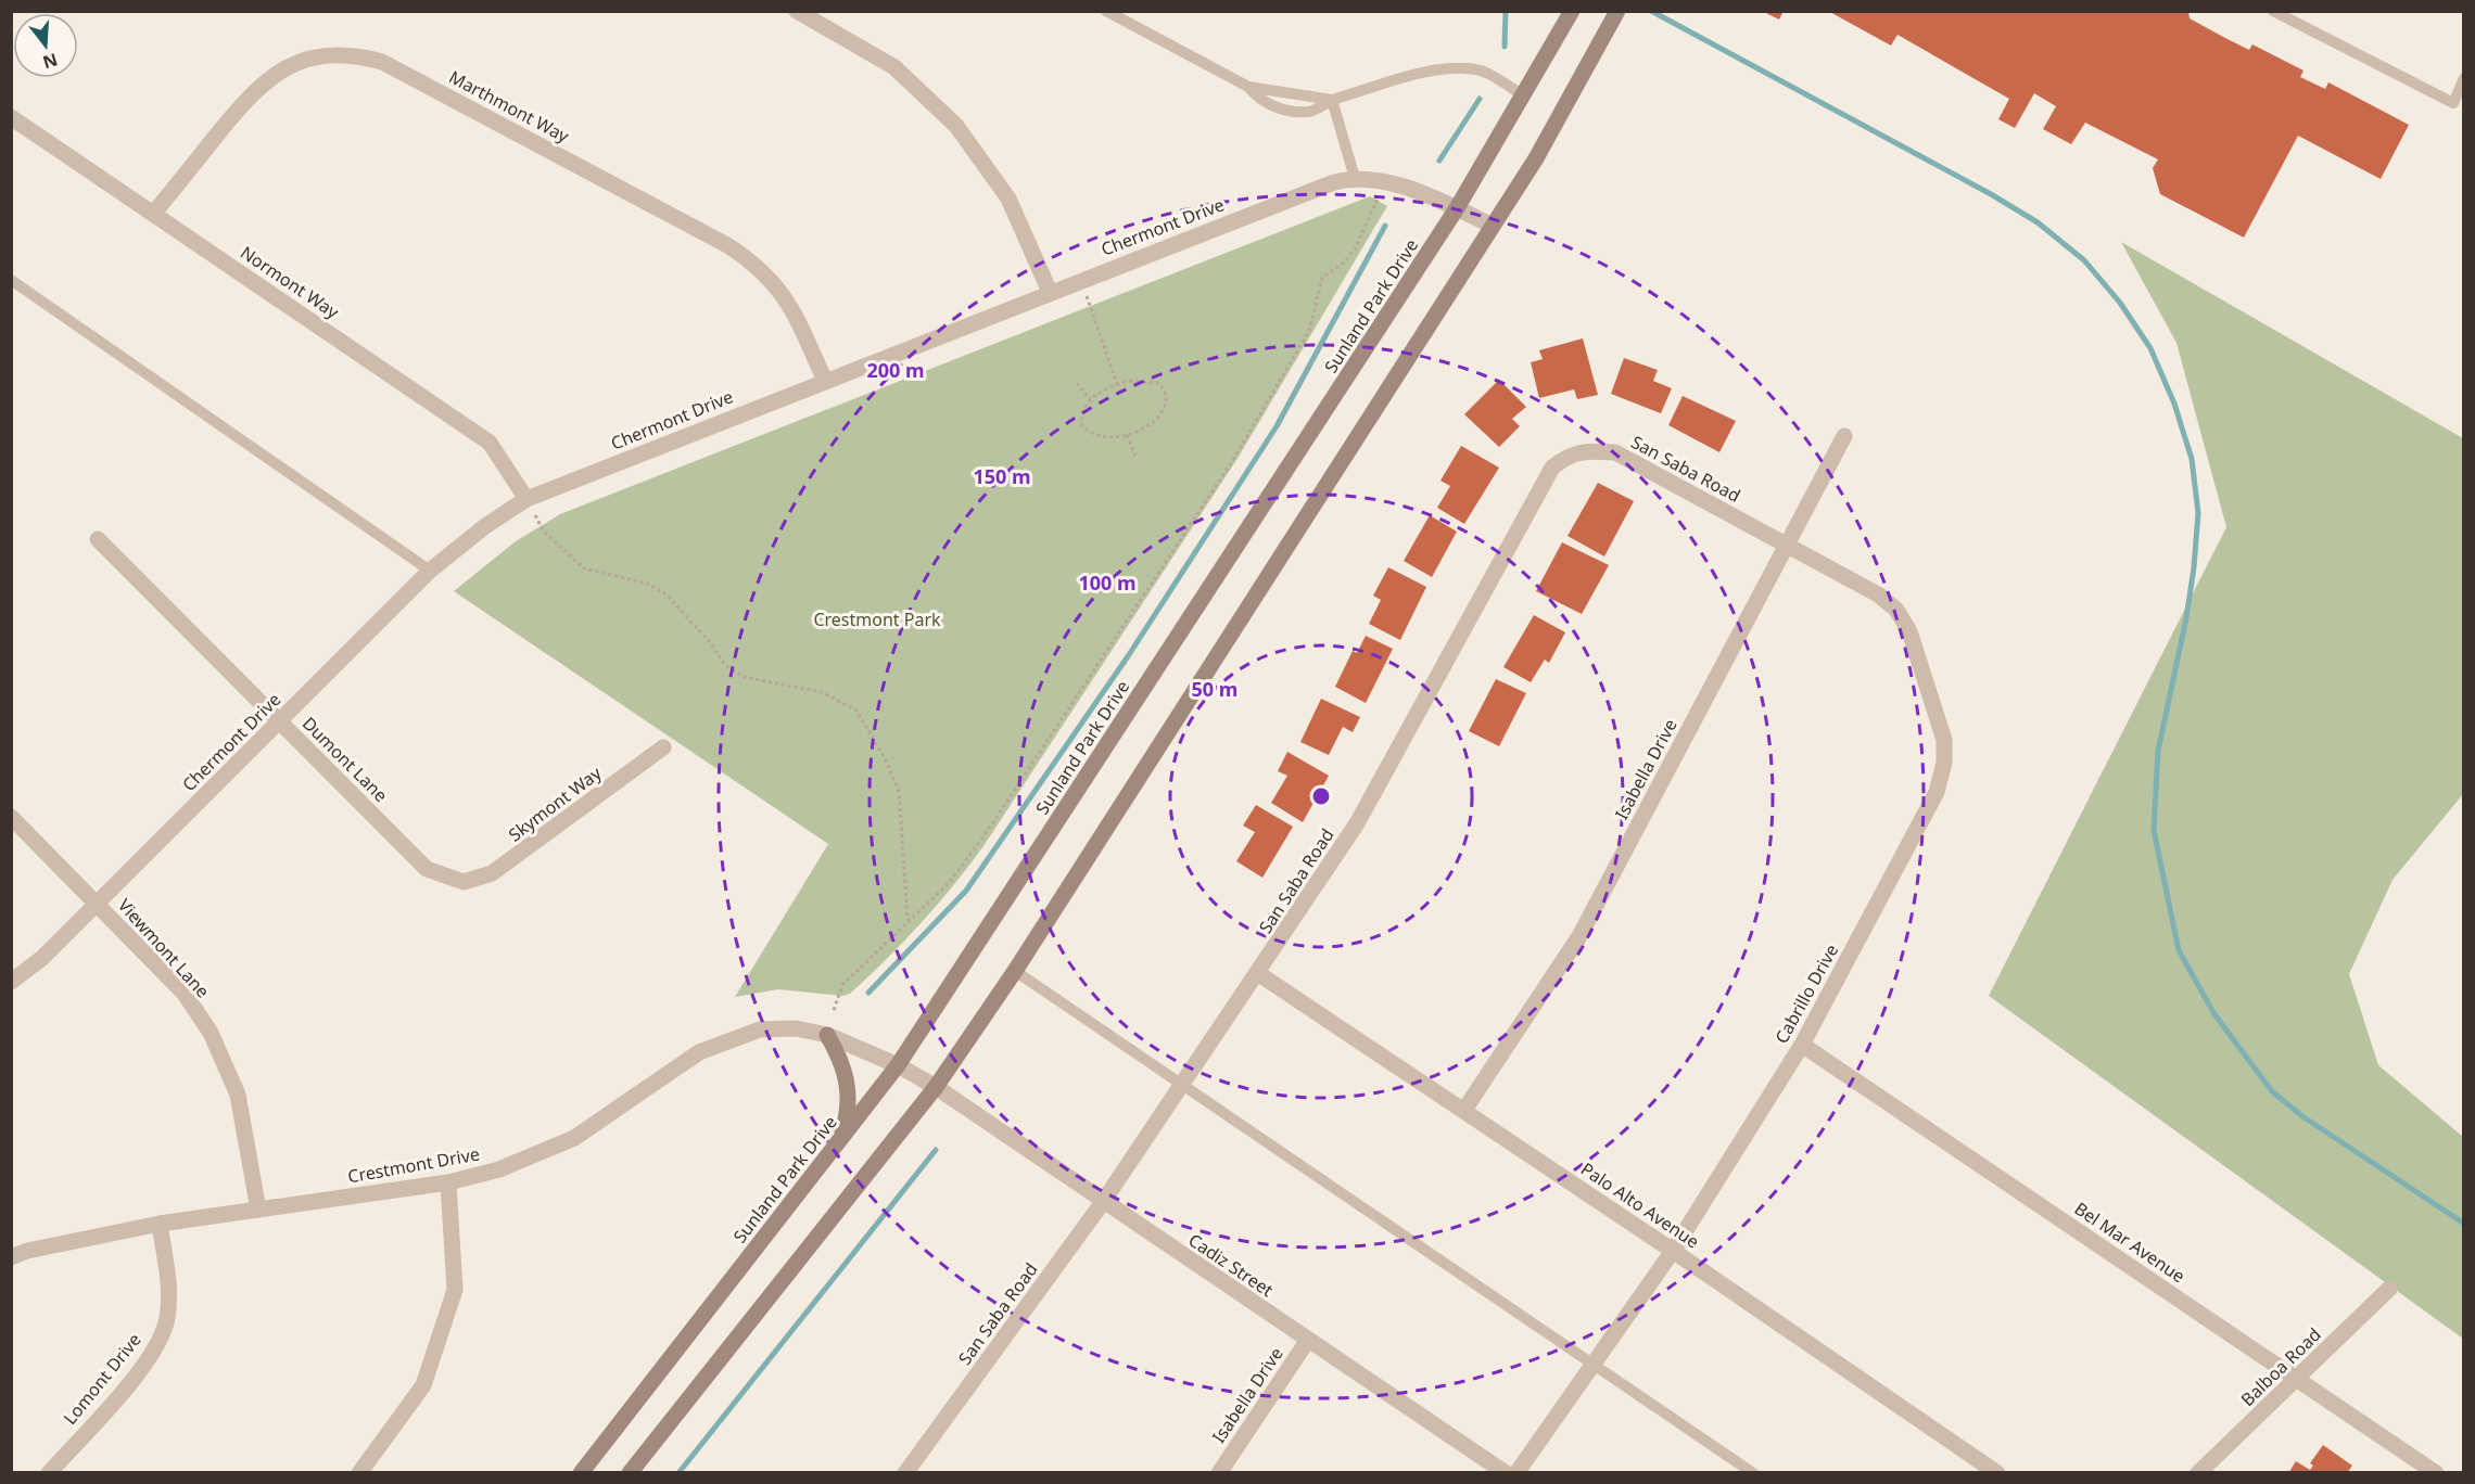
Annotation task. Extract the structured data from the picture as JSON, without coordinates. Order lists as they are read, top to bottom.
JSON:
{
  "streets": {
    "main road": ["Sunland Park Drive"],
    "street": [
      "Marthmont Way",
      "Chermont Drive",
      "Normont Way",
      "San Saba Road",
      "Dumont Lane",
      "Isabella Drive",
      "Skymont Way",
      "Viewmont Lane",
      "Cabrillo Drive",
      "Crestmont Drive",
      "Palo Alto Avenue",
      "Bel Mar Avenue",
      "Cadiz Street",
      "Balboa Road",
      "Lomont Drive"
    ]
  },
  "crossings": [
    ["Marthmont Way", "Chermont Drive"],
    ["Marthmont Way", "Normont Way"],
    ["Chermont Drive", "Normont Way"],
    ["Chermont Drive", "Sunland Park Drive"],
    ["Chermont Drive", "Dumont Lane"],
    ["Chermont Drive", "Viewmont Lane"],
    ["Sunland Park Drive", "Crestmont Drive"],
    ["San Saba Road", "Isabella Drive"],
    ["San Saba Road", "Cabrillo Drive"],
    ["San Saba Road", "Palo Alto Avenue"],
    ["San Saba Road", "Cadiz Street"],
    ["Dumont Lane", "Skymont Way"],
    ["Isabella Drive", "Cabrillo Drive"],
    ["Isabella Drive", "Palo Alto Avenue"],
    ["Isabella Drive", "Cadiz Street"],
    ["Viewmont Lane", "Crestmont Drive"],
    ["Cabrillo Drive", "Palo Alto Avenue"],
    ["Cabrillo Drive", "Bel Mar Avenue"],
    ["Crestmont Drive", "Cadiz Street"],
    ["Crestmont Drive", "Lomont Drive"],
    ["Bel Mar Avenue", "Balboa Road"]
  ],
  "parks": ["Crestmont Park"],
  "north": "bottom",
  "rings": [
    "200 m",
    "150 m",
    "100 m",
    "50 m"
  ]
}
